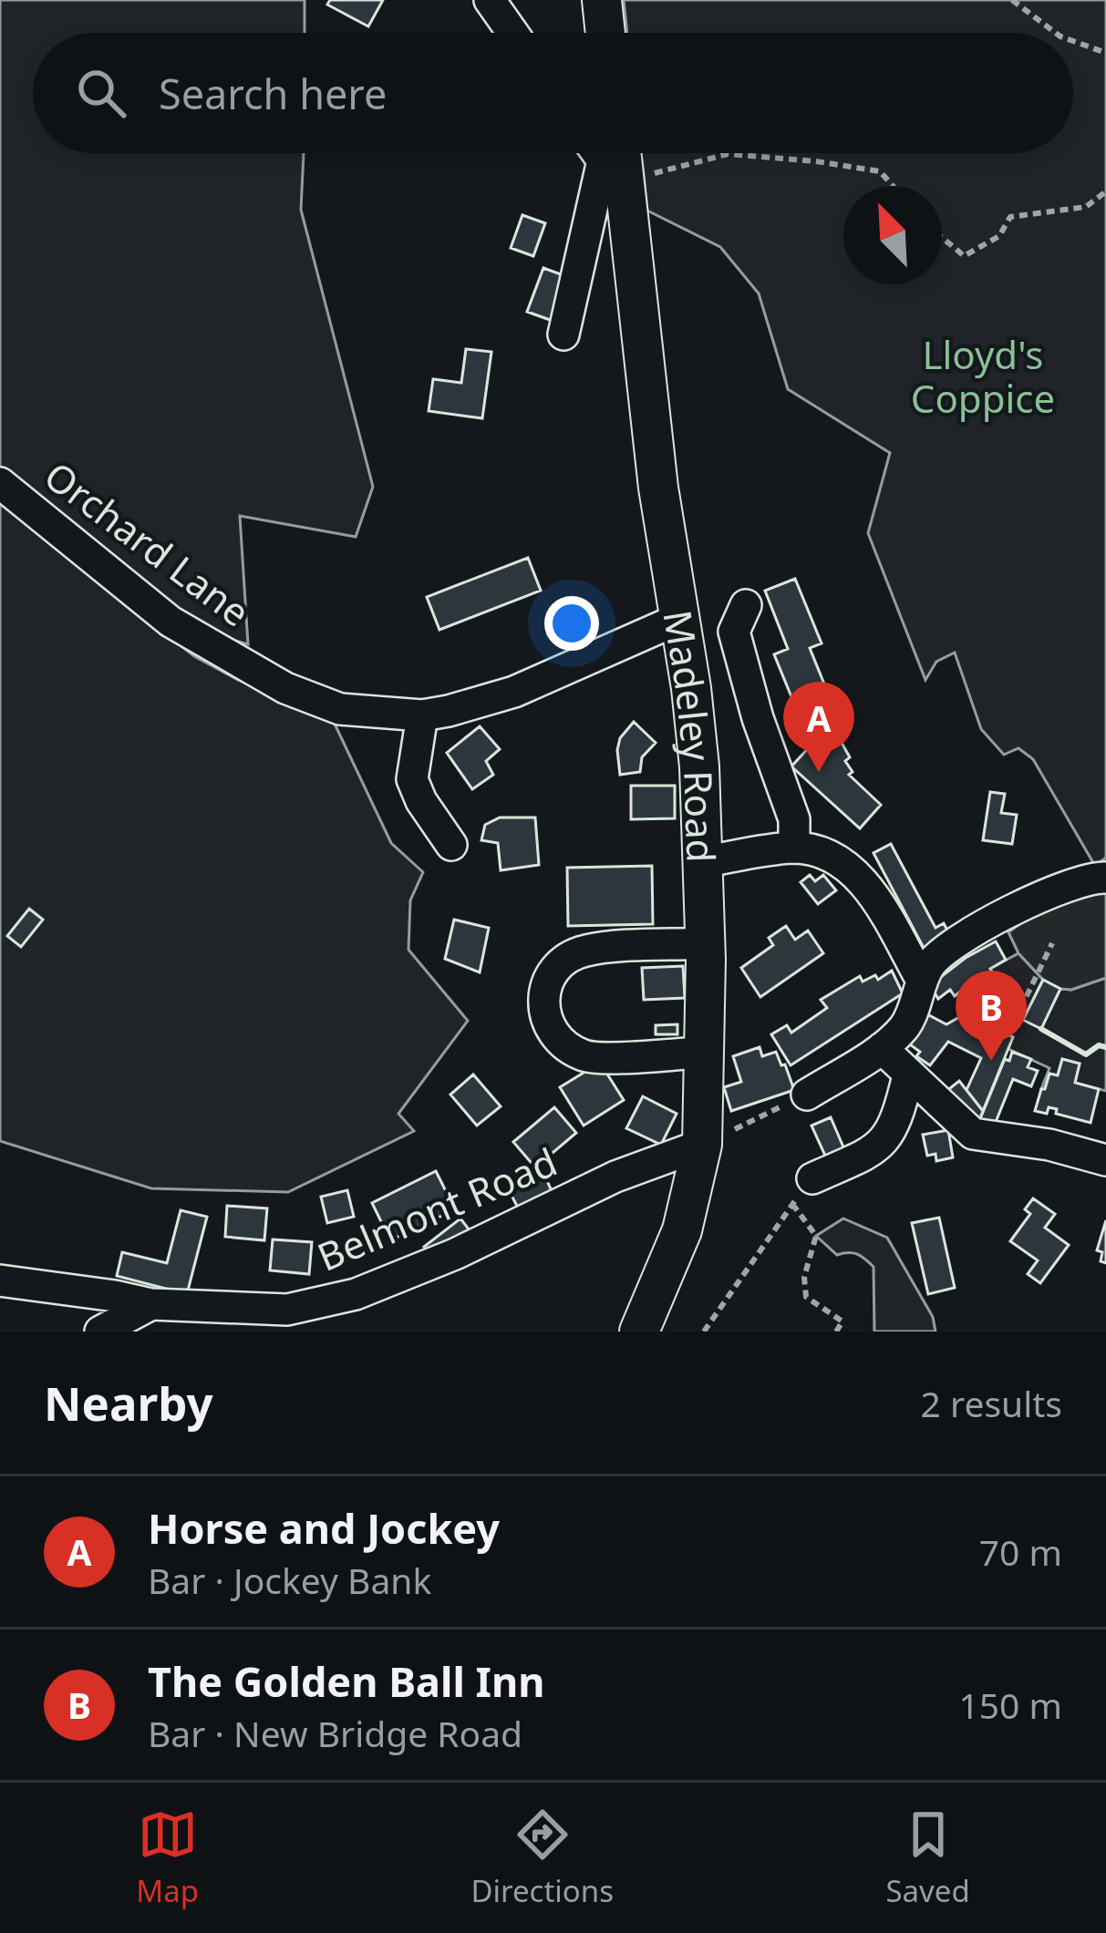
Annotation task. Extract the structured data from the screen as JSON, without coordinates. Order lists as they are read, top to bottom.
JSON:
{
  "streets": {
    "main road": ["Madeley Road"],
    "street": ["Orchard Lane", "Belmont Road"]
  },
  "crossings": [
    ["Orchard Lane", "Madeley Road"],
    ["Madeley Road", "Belmont Road"]
  ],
  "parks": ["Lloyd's Coppice"],
  "north": "top left",
  "page": {
    "search": "Search here",
    "pins": ["A", "B"],
    "heading": ["Nearby", "2 results"],
    "list": [
      {
        "mark": "A",
        "name": "Horse and Jockey",
        "note": "Bar · Jockey Bank",
        "value": "70 m"
      },
      {
        "mark": "B",
        "name": "The Golden Ball Inn",
        "note": "Bar · New Bridge Road",
        "value": "150 m"
      }
    ],
    "nav": ["Map", "Directions", "Saved"]
  }
}
